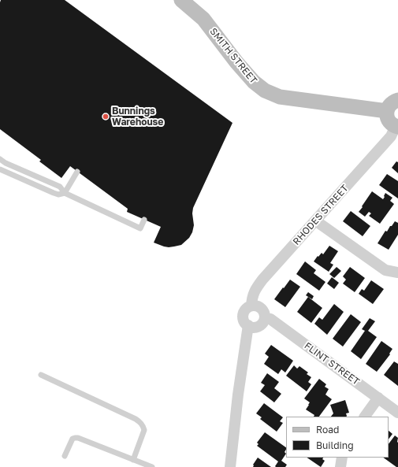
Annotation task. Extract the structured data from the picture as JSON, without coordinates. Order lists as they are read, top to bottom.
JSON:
{
  "streets": {
    "street": ["SMITH STREET", "RHODES STREET", "FLINT STREET"]
  },
  "crossings": [
    ["RHODES STREET", "FLINT STREET"]
  ],
  "places": ["Bunnings Warehouse"],
  "legend": ["Road", "Building"]
}
